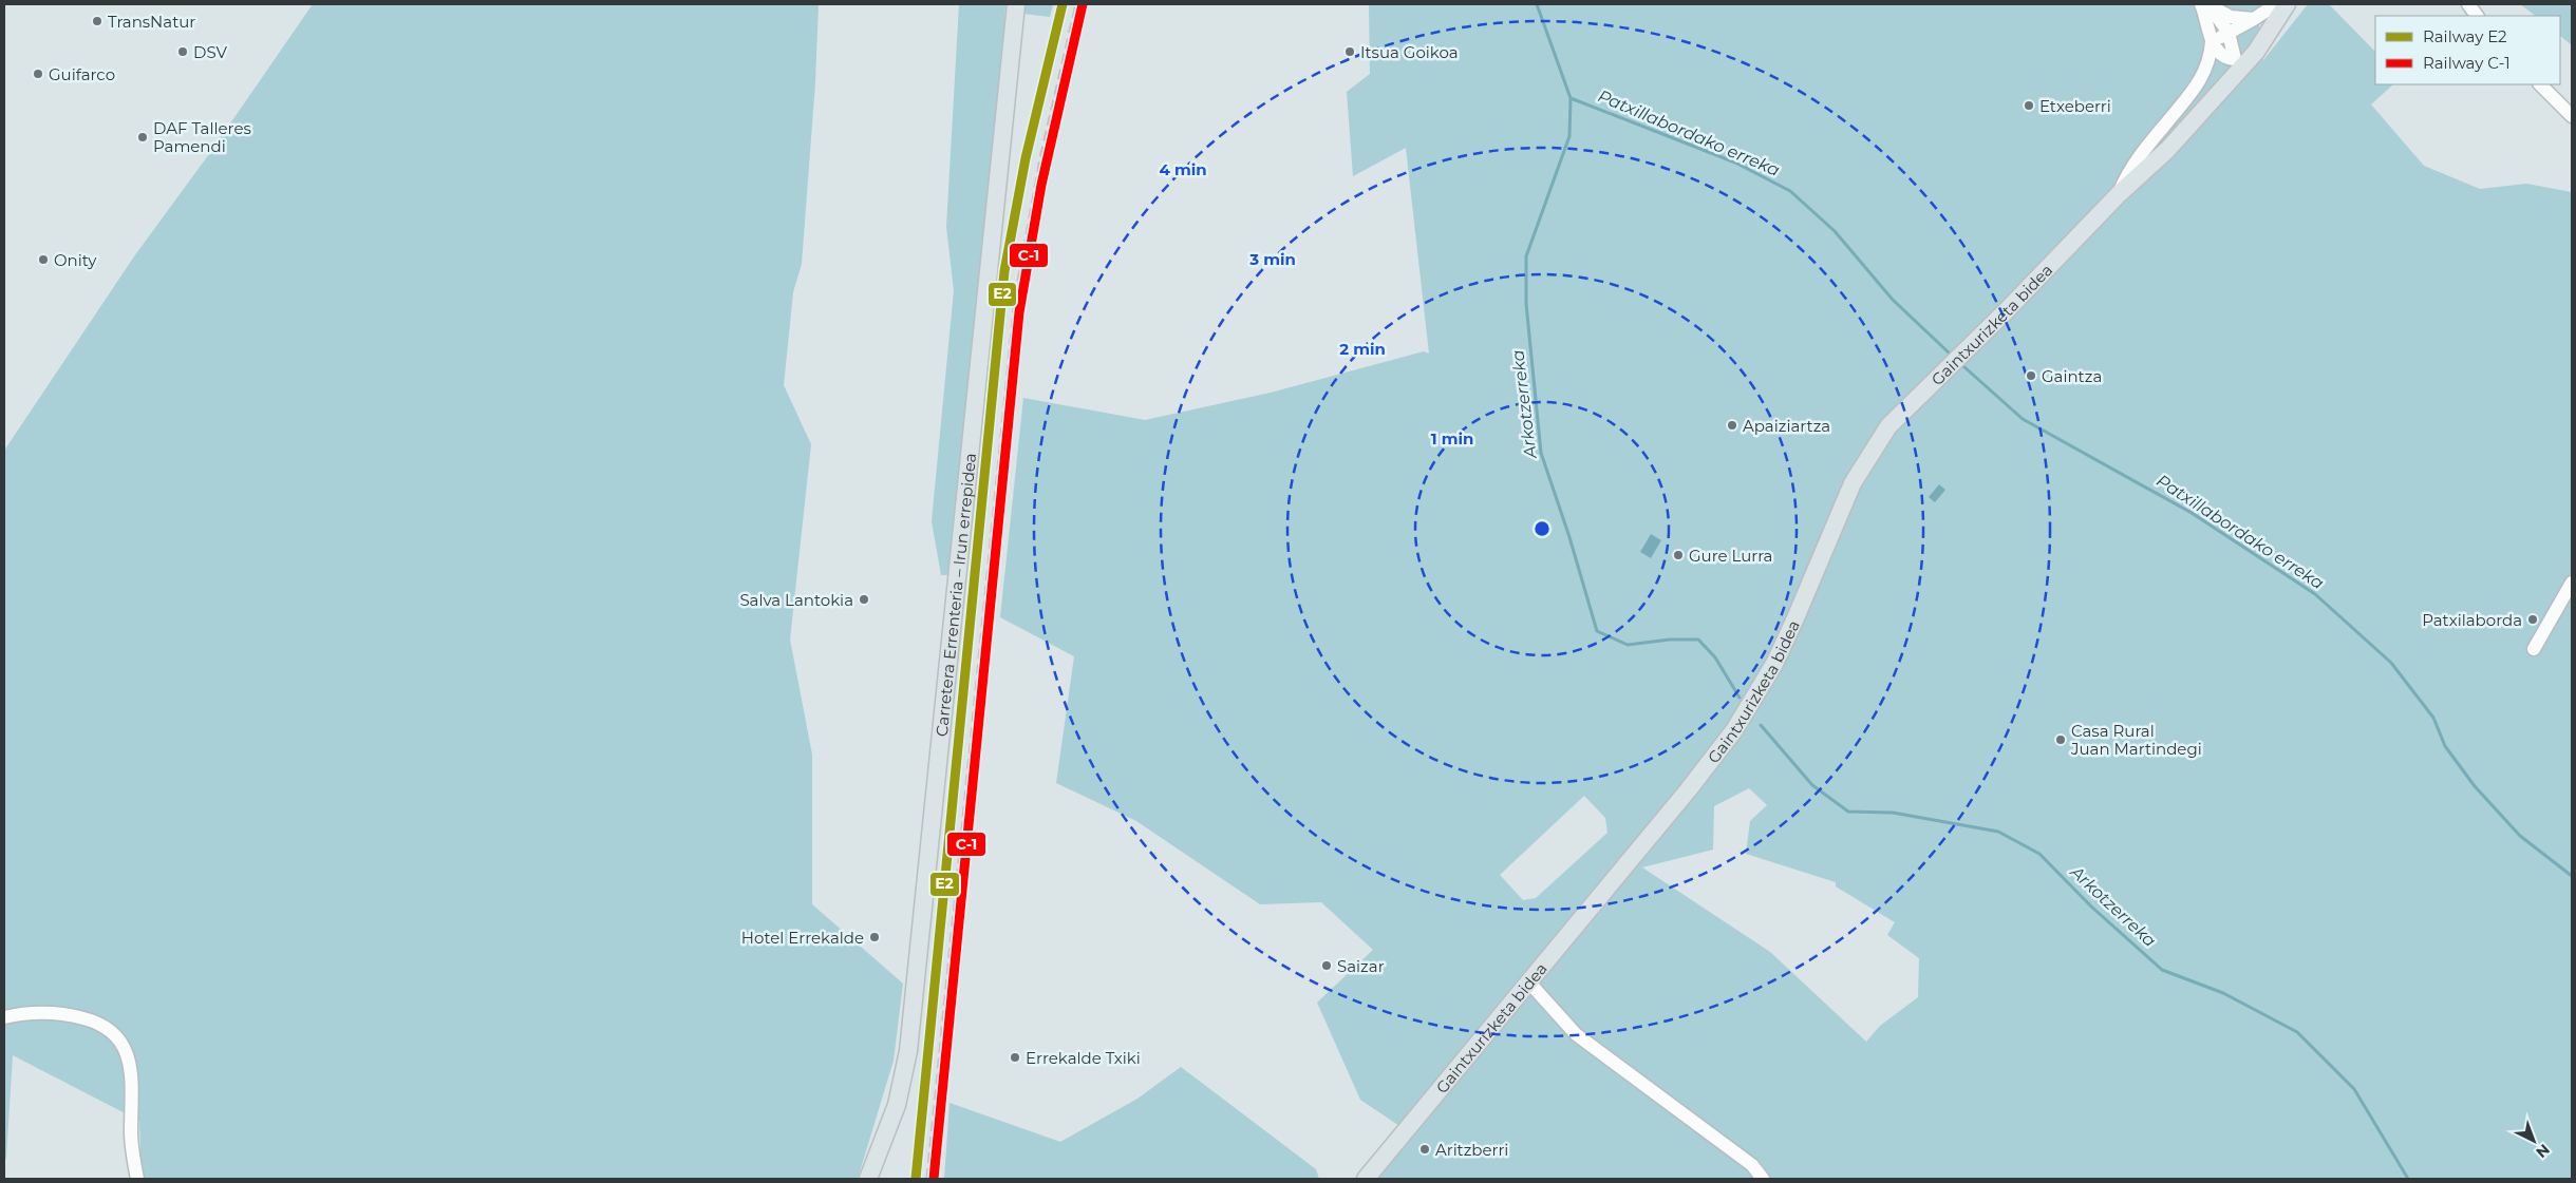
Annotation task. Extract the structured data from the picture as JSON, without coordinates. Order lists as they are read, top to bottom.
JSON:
{
  "streets": {
    "main road": ["Gaintxurizketa bidea", "Carretera Errenteria – Irun errepidea"]
  },
  "water": ["Patxillabordako erreka", "Arkotzerreka"],
  "places": [
    "TransNatur",
    "DSV",
    "Itsua Goikoa",
    "Guifarco",
    "Etxeberri",
    "DAF Talleres Pamendi",
    "Onity",
    "Gaintza",
    "Apaiziartza",
    "Gure Lurra",
    "Salva Lantokia",
    "Patxilaborda",
    "Casa Rural Juan Martindegi",
    "Hotel Errekalde",
    "Saizar",
    "Errekalde Txiki",
    "Aritzberri"
  ],
  "lines": ["rail line E2", "rail line C-1"],
  "legend": ["Railway E2", "Railway C-1"],
  "north": "bottom right",
  "rings": [
    "4 min",
    "3 min",
    "2 min",
    "1 min"
  ]
}
